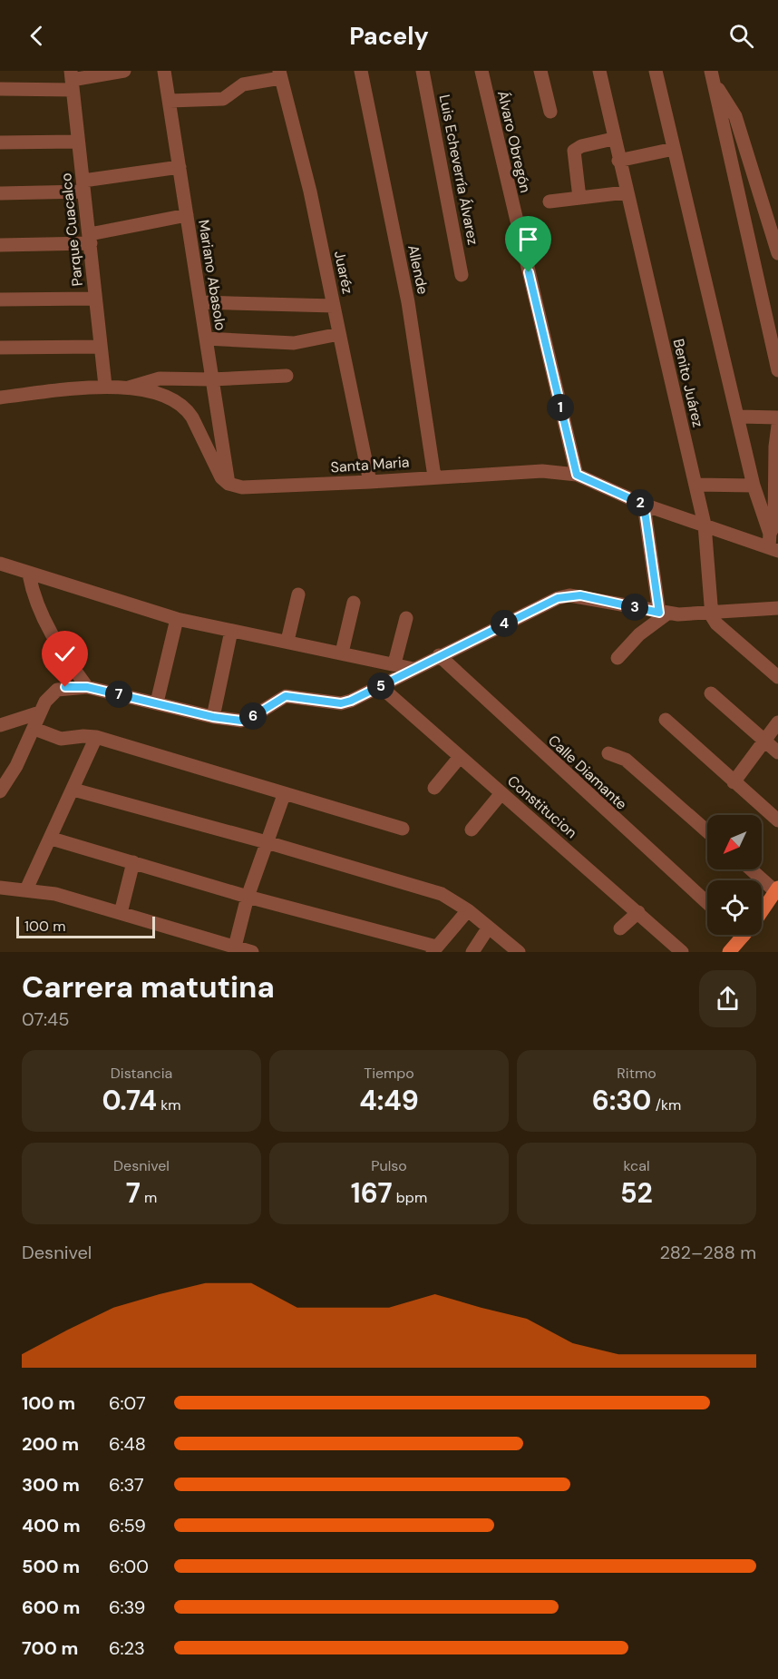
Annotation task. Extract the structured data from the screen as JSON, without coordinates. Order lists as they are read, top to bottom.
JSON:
{
  "streets": {
    "street": [
      "Álvaro Obregón",
      "Luis Echeverría Álvarez",
      "Parque Cuacalco",
      "Allende",
      "Juaréz",
      "Mariano Abasolo",
      "Benito Juárez",
      "Santa Maria",
      "Calle Diamante",
      "Constitucion"
    ]
  },
  "crossings": [
    ["Álvaro Obregón", "Santa Maria"],
    ["Allende", "Santa Maria"],
    ["Juaréz", "Santa Maria"],
    ["Mariano Abasolo", "Santa Maria"],
    ["Benito Juárez", "Santa Maria"]
  ],
  "scale_bar": "100 m",
  "north": "bottom left",
  "page": {
    "header": "Pacely",
    "pins": [
      "1",
      "2",
      "3",
      "4",
      "5",
      "7",
      "6"
    ],
    "scale": "100 m",
    "heading": ["Carrera matutina", "07:45"],
    "stats": [
      ["Distancia", "0.74 km"],
      ["Tiempo", "4:49"],
      ["Ritmo", "6:30 /km"],
      ["Desnivel", "7 m"],
      ["Pulso", "167 bpm"],
      ["kcal", "52"]
    ],
    "chart": ["Desnivel", "282–288 m"],
    "list": [
      {
        "name": "100 m",
        "note": "6:07"
      },
      {
        "name": "200 m",
        "note": "6:48"
      },
      {
        "name": "300 m",
        "note": "6:37"
      },
      {
        "name": "400 m",
        "note": "6:59"
      },
      {
        "name": "500 m",
        "note": "6:00"
      },
      {
        "name": "600 m",
        "note": "6:39"
      },
      {
        "name": "700 m",
        "note": "6:23"
      }
    ]
  }
}
